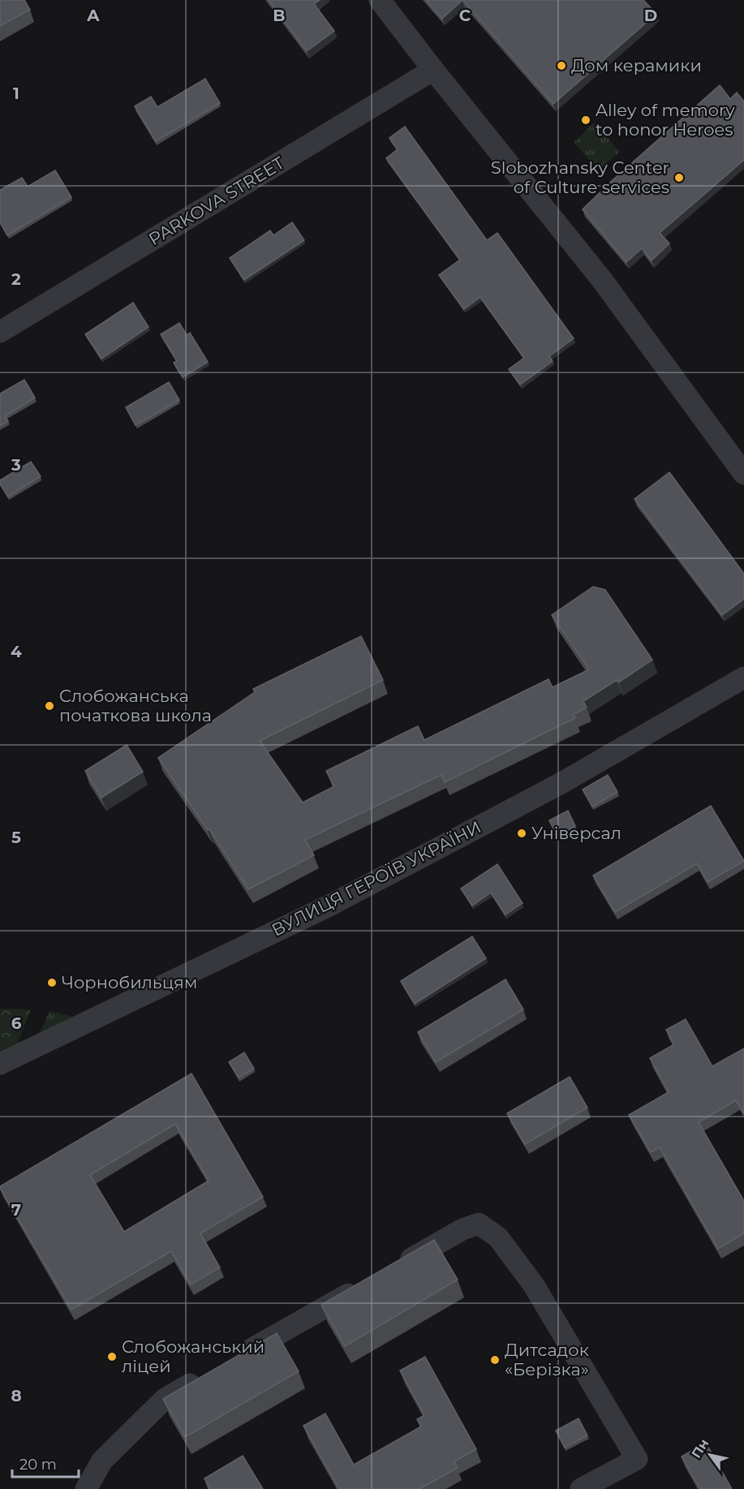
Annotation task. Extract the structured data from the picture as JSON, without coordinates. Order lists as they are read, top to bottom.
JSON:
{
  "streets": {
    "street": ["PARKOVA STREET", "ВУЛИЦЯ ГЕРОЇВ УКРАЇНИ"]
  },
  "places": [
    "Дом керамики",
    "Alley of memory to honor Heroes",
    "Slobozhansky Center of Culture services",
    "Cлобожанська початкова школа",
    "Універсал",
    "Чорнобильцям",
    "Слобожанський ліцей",
    "Дитсадок «Берізка»"
  ],
  "scale_bar": "20 m",
  "north": "top left",
  "grid": {
    "columns": [
      "A",
      "B",
      "C",
      "D"
    ],
    "rows": [
      "1",
      "2",
      "3",
      "4",
      "5",
      "6",
      "7",
      "8"
    ]
  }
}
